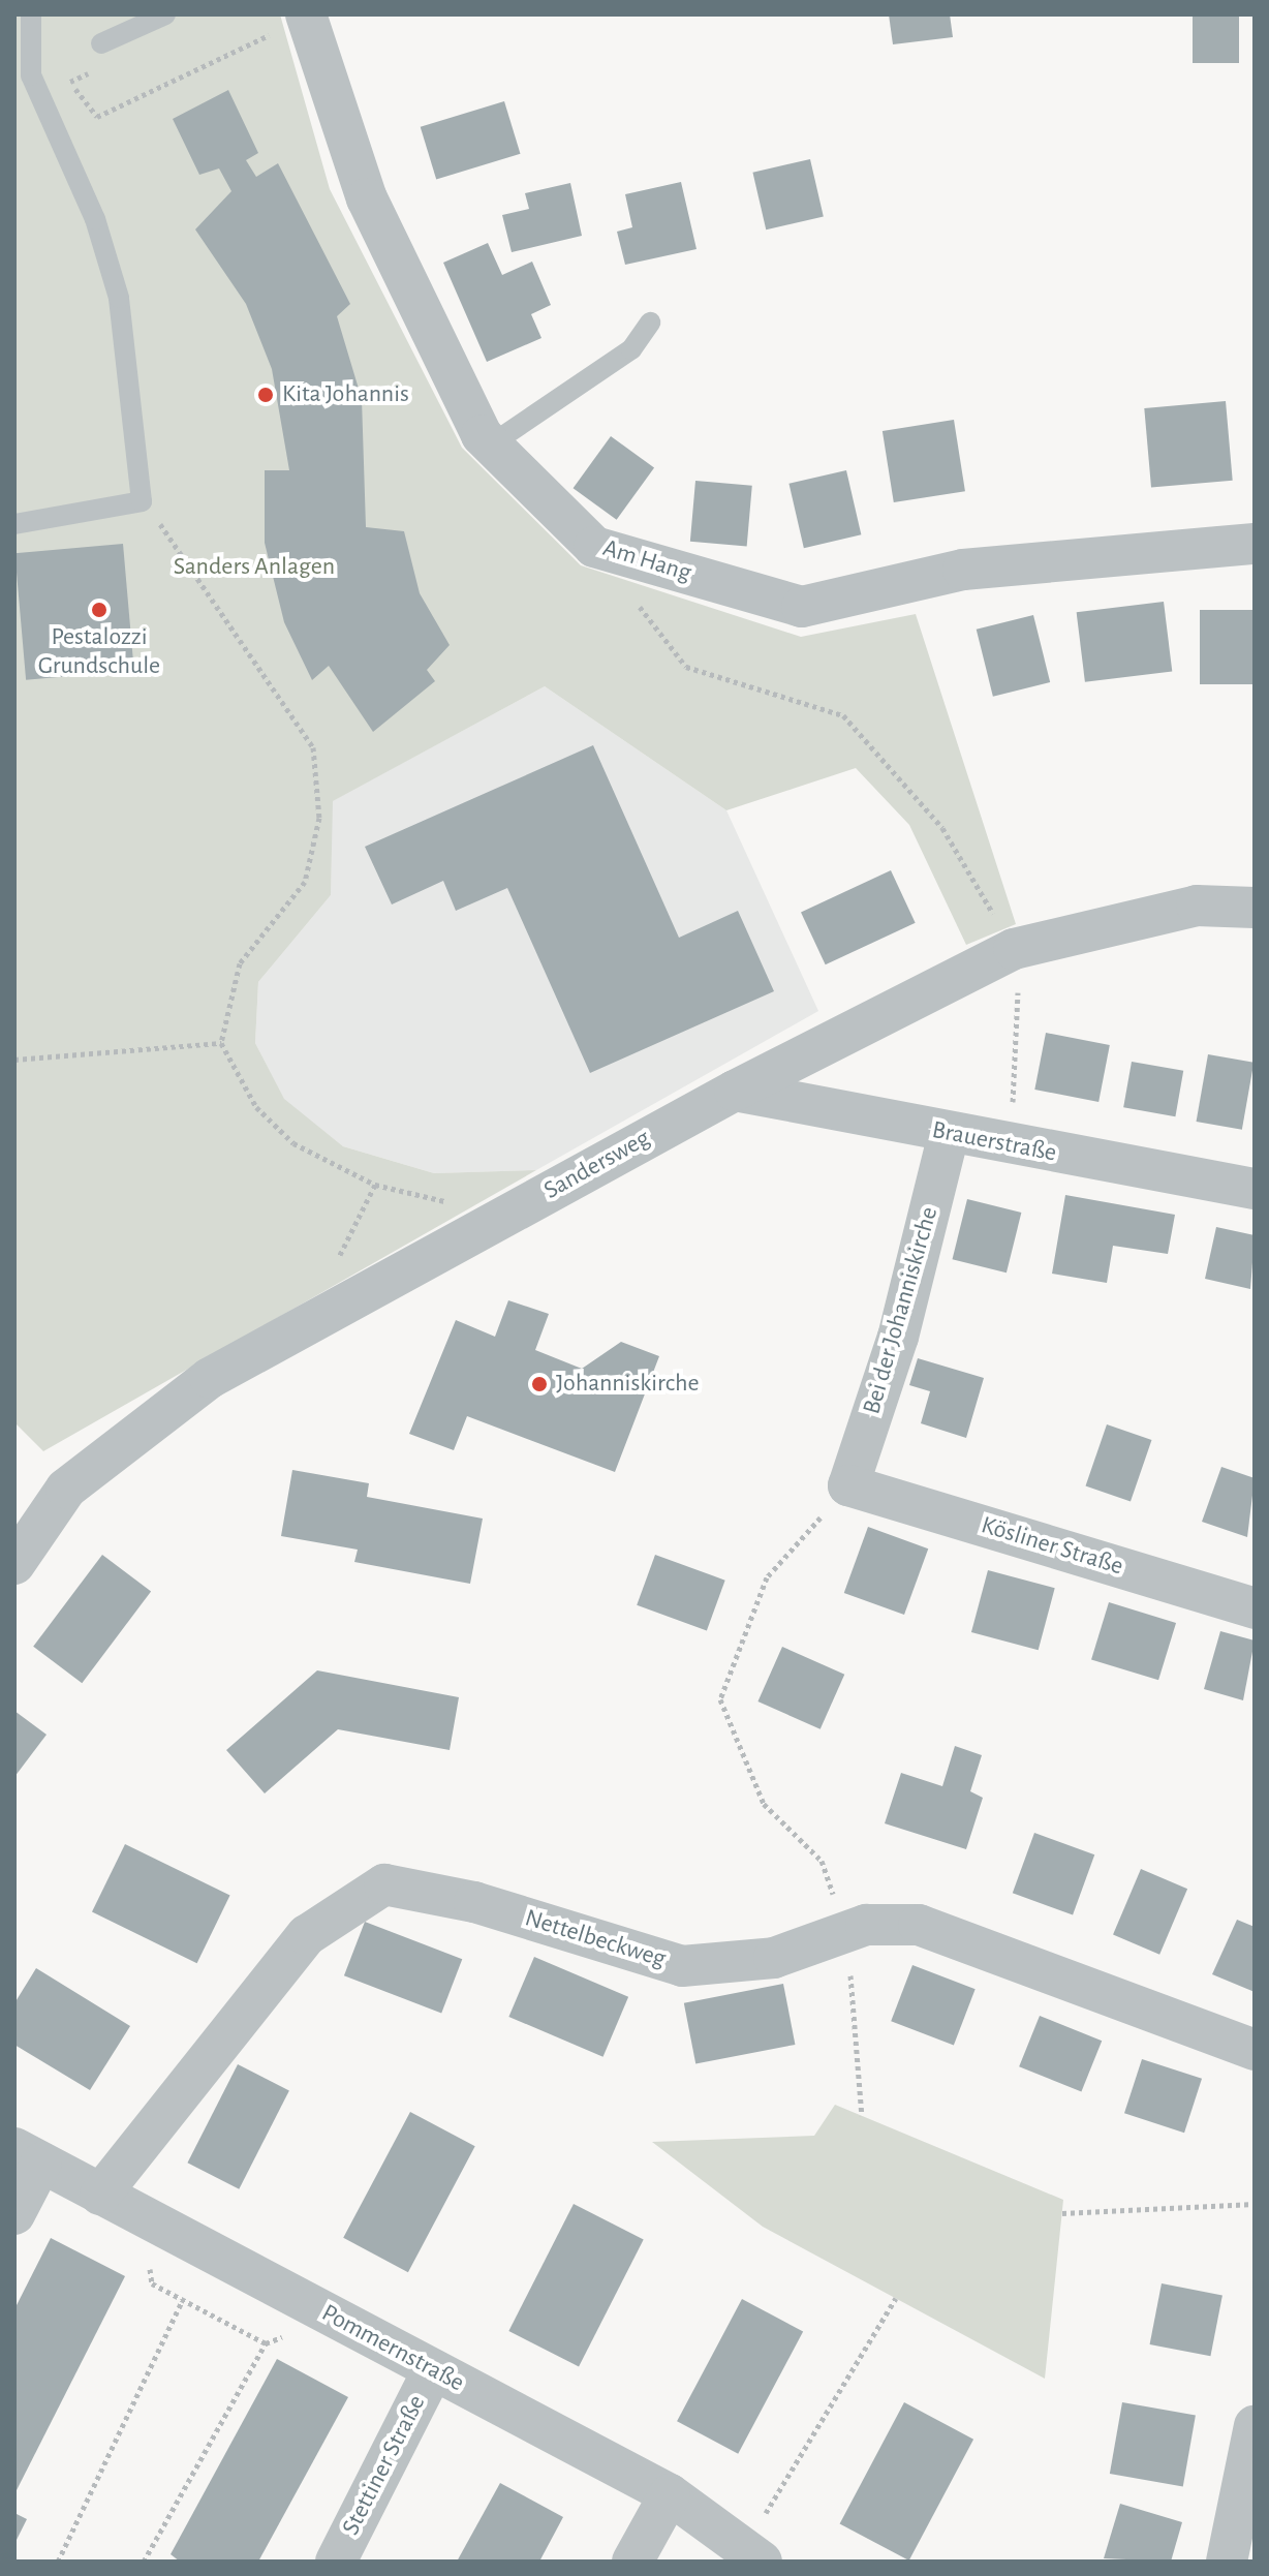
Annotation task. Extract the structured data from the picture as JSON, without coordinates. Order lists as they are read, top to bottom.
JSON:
{
  "streets": {
    "street": [
      "Am Hang",
      "Brauerstraße",
      "Sandersweg",
      "Bei der Johanniskirche",
      "Kösliner Straße",
      "Nettelbeckweg",
      "Pommernstraße",
      "Stettiner Straße"
    ]
  },
  "crossings": [
    ["Brauerstraße", "Sandersweg"],
    ["Brauerstraße", "Bei der Johanniskirche"],
    ["Bei der Johanniskirche", "Kösliner Straße"],
    ["Nettelbeckweg", "Pommernstraße"],
    ["Pommernstraße", "Stettiner Straße"]
  ],
  "parks": ["Sanders Anlagen"],
  "places": ["Kita Johannis", "Pestalozzi Grundschule", "Johanniskirche"]
}
